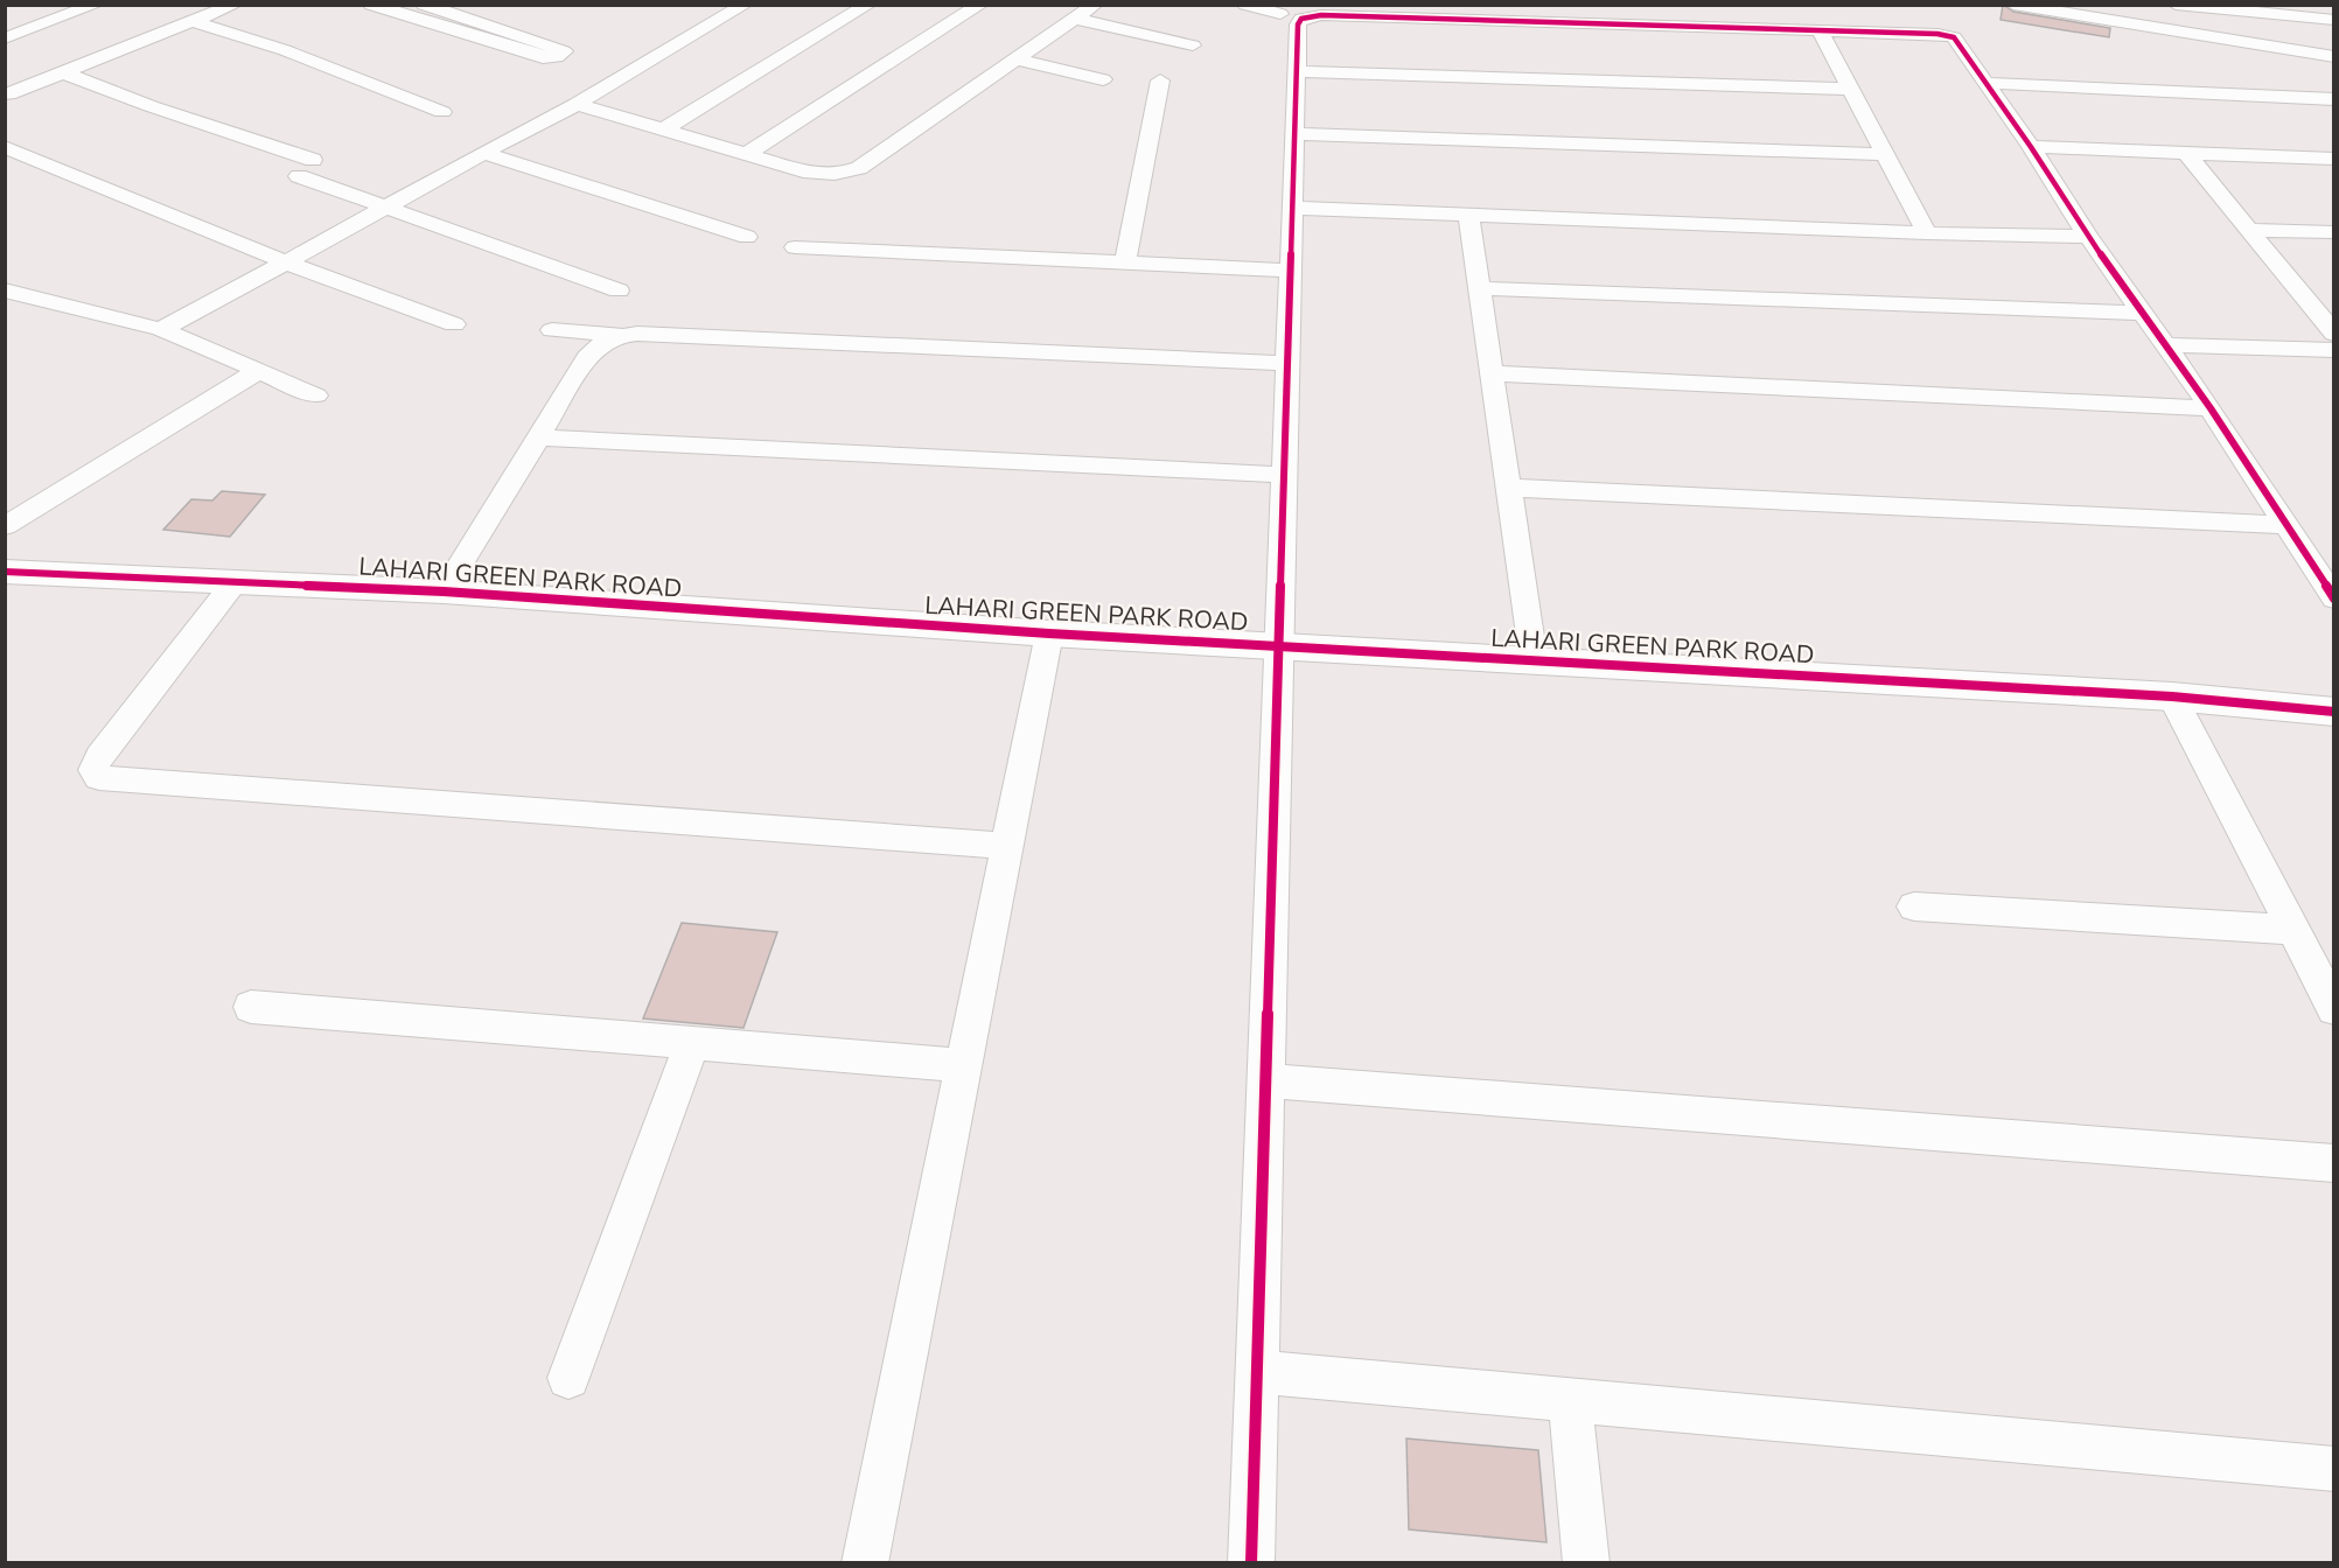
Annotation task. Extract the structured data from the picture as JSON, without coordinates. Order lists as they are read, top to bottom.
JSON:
{
  "streets": {
    "street": ["LAHARI GREEN PARK ROAD"]
  }
}
